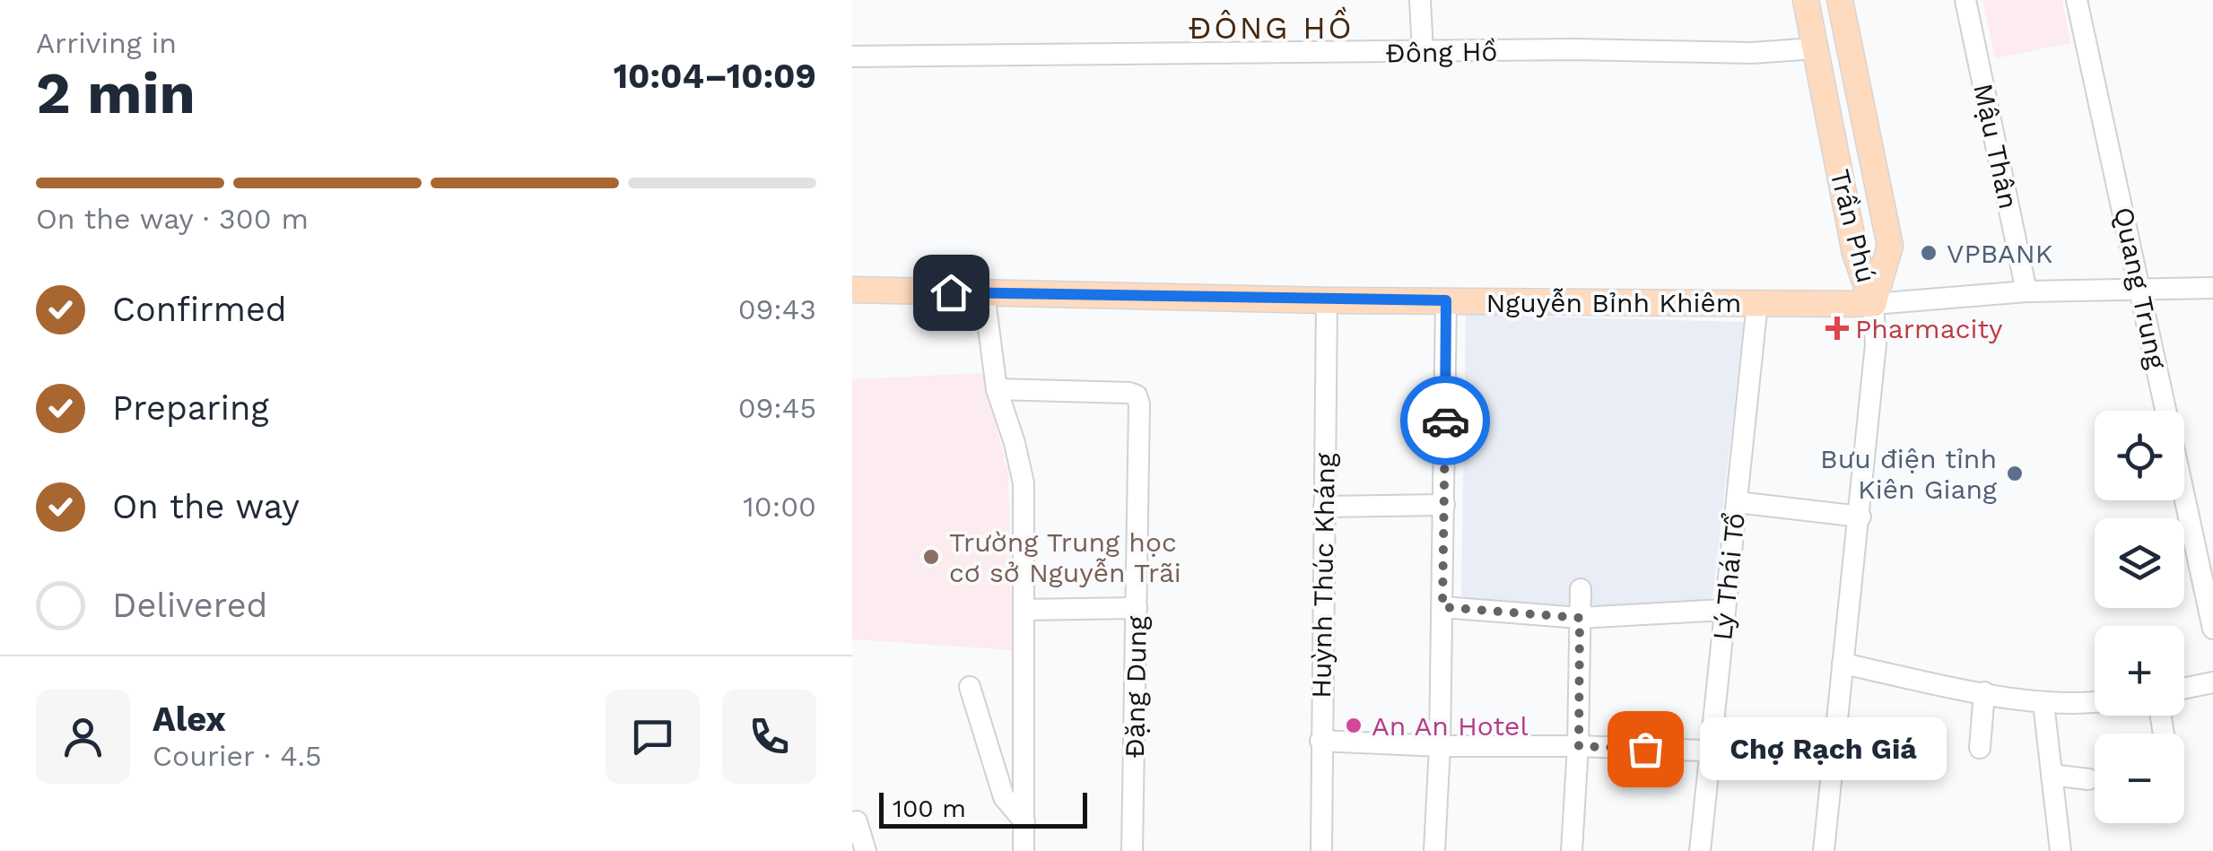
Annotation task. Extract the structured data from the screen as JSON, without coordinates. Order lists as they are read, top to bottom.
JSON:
{
  "streets": {
    "main road": ["Trần Phú", "Nguyễn Bỉnh Khiêm"],
    "street": [
      "Đông Hồ",
      "Mậu Thân",
      "Quang Trung",
      "Huỳnh Thúc Kháng",
      "Lý Thái Tổ",
      "Đặng Dung"
    ]
  },
  "crossings": [
    ["Đông Hồ", "Trần Phú"],
    ["Mậu Thân", "Nguyễn Bỉnh Khiêm"],
    ["Trần Phú", "Nguyễn Bỉnh Khiêm"],
    ["Quang Trung", "Nguyễn Bỉnh Khiêm"],
    ["Nguyễn Bỉnh Khiêm", "Huỳnh Thúc Kháng"],
    ["Nguyễn Bỉnh Khiêm", "Lý Thái Tổ"]
  ],
  "districts": ["ĐÔNG HỒ"],
  "places": {
    "other": [
      "VPBANK",
      "Bưu điện tỉnh Kiên Giang",
      "Trường Trung học cơ sở Nguyễn Trãi",
      "An An Hotel",
      "Chợ Rạch Giá"
    ],
    "health": ["Pharmacity"]
  },
  "scale_bar": "100 m",
  "page": {
    "heading": ["2 min", "Arriving in", "10:04–10:09"],
    "panel": ["Alex", "Courier · 4.5"],
    "bar": "On the way · 300 m",
    "list": [
      ["Confirmed", "09:43"],
      ["Preparing", "09:45"],
      ["On the way", "10:00"],
      "Delivered"
    ],
    "map_buttons": ["+", "−"],
    "bubble": "Chợ Rạch Giá",
    "scale": "100 m"
  }
}
